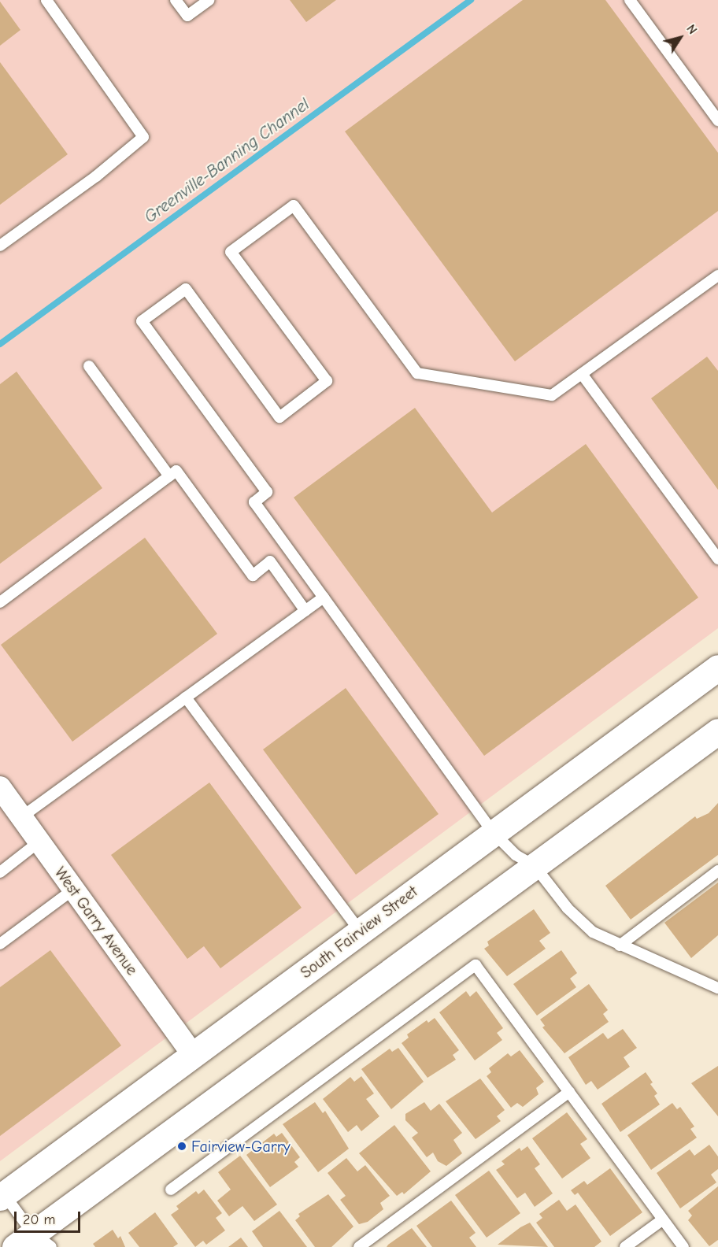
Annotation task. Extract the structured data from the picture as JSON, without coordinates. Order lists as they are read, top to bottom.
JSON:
{
  "streets": {
    "main road": ["South Fairview Street"],
    "street": ["West Garry Avenue"]
  },
  "crossings": [
    ["West Garry Avenue", "South Fairview Street"]
  ],
  "water": ["Greenville-Banning Channel"],
  "places": ["Fairview-Garry"],
  "scale_bar": "20 m",
  "north": "top right"
}
